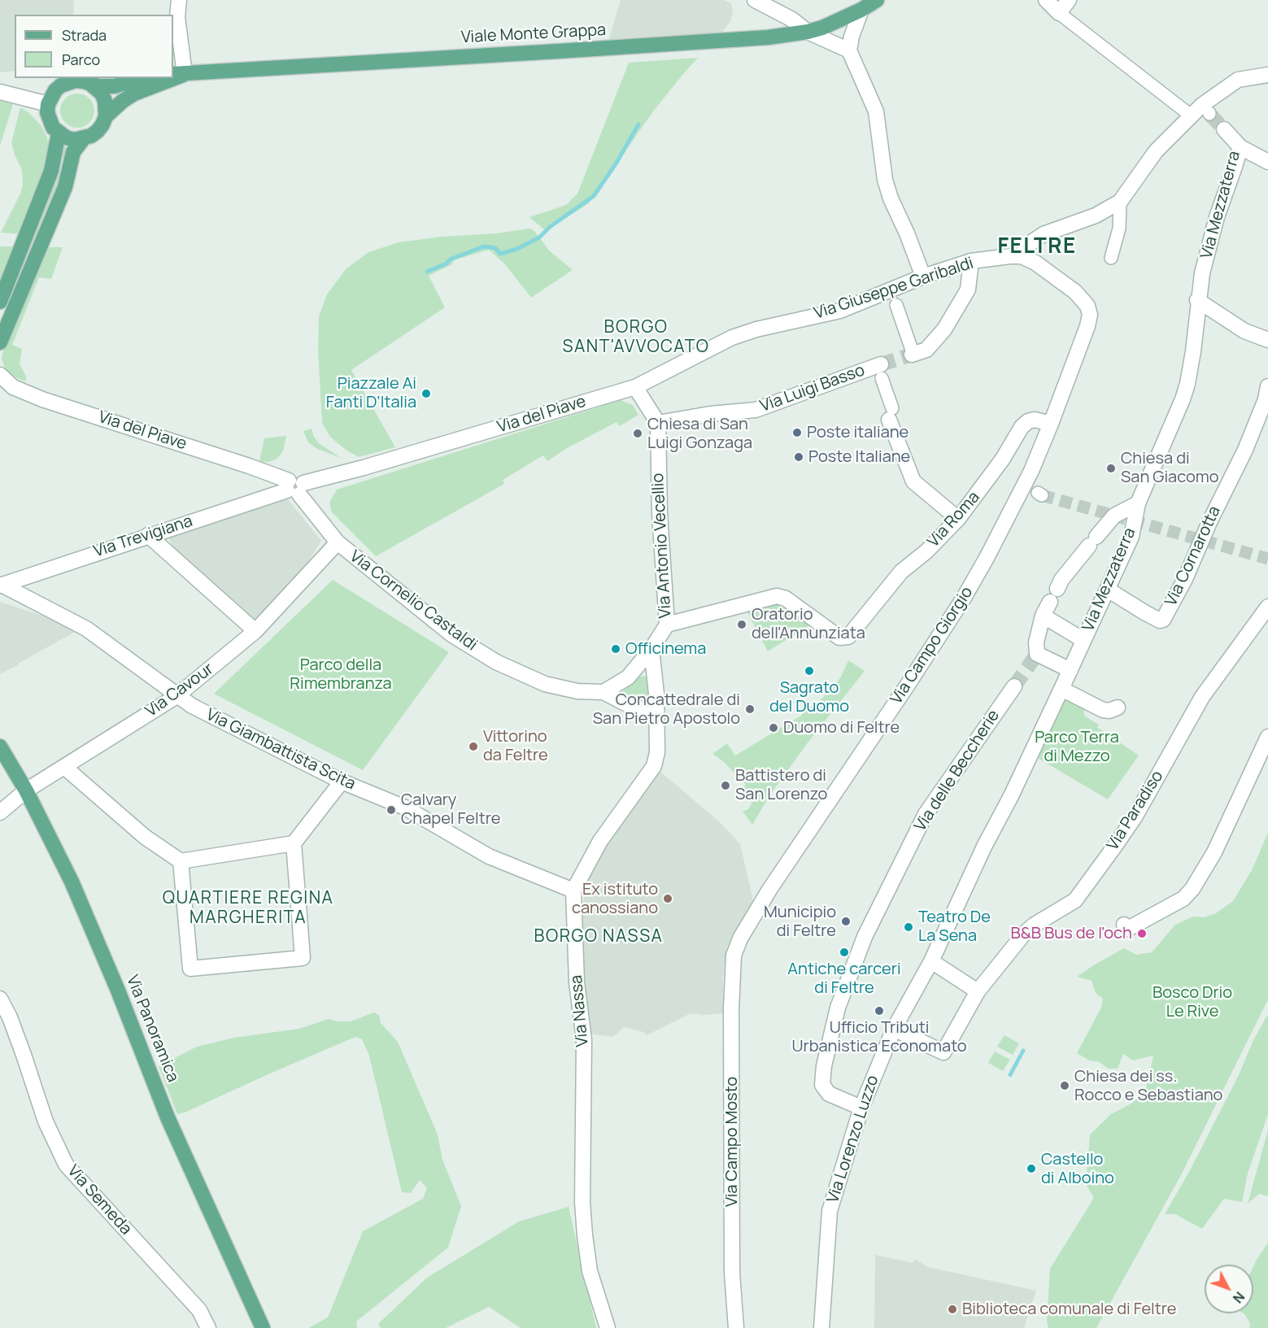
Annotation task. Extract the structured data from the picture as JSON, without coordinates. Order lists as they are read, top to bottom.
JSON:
{
  "streets": {
    "main road": ["Viale Monte Grappa", "Via Panoramica"],
    "street": [
      "Via Mezzaterra",
      "Via Giuseppe Garibaldi",
      "Via Luigi Basso",
      "Via del Piave",
      "Via Roma",
      "Via Trevigiana",
      "Via Antonio Vecellio",
      "Via Cornarotta",
      "Via Cornelio Castaldi",
      "Via Campo Giorgio",
      "Via Cavour",
      "Via Giambattista Scita",
      "Via delle Beccherie",
      "Via Paradiso",
      "Via Nassa",
      "Via Lorenzo Luzzo",
      "Via Campo Mosto",
      "Via Semeda"
    ]
  },
  "crossings": [
    ["Via Mezzaterra", "Via Cornarotta"],
    ["Via Mezzaterra", "Via Lorenzo Luzzo"],
    ["Via Giuseppe Garibaldi", "Via del Piave"],
    ["Via Luigi Basso", "Via Antonio Vecellio"],
    ["Via del Piave", "Via Trevigiana"],
    ["Via del Piave", "Via Cornelio Castaldi"],
    ["Via Roma", "Via Antonio Vecellio"],
    ["Via Roma", "Via Campo Giorgio"],
    ["Via Trevigiana", "Via Cornelio Castaldi"],
    ["Via Trevigiana", "Via Giambattista Scita"],
    ["Via Antonio Vecellio", "Via Cornelio Castaldi"],
    ["Via Cornelio Castaldi", "Via Cavour"],
    ["Via Campo Giorgio", "Via Campo Mosto"],
    ["Via Cavour", "Via Giambattista Scita"],
    ["Via Cavour", "Via Panoramica"],
    ["Via Giambattista Scita", "Via Nassa"],
    ["Via delle Beccherie", "Via Lorenzo Luzzo"],
    ["Via Paradiso", "Via Lorenzo Luzzo"]
  ],
  "districts": [
    "FELTRE",
    "BORGO SANT'AVVOCATO",
    "QUARTIERE REGINA MARGHERITA",
    "BORGO NASSA"
  ],
  "parks": ["Parco della Rimembranza", "Parco Terra di Mezzo", "Bosco Drio Le Rive"],
  "places": [
    "Piazzale Ai Fanti D'Italia",
    "Poste italiane",
    "Chiesa di San Luigi Gonzaga",
    "Poste Italiane",
    "Chiesa di San Giacomo",
    "Oratorio dell'Annunziata",
    "Officinema",
    "Sagrato del Duomo",
    "Concattedrale di San Pietro Apostolo",
    "Duomo di Feltre",
    "Vittorino da Feltre",
    "Battistero di San Lorenzo",
    "Calvary Chapel Feltre",
    "Ex istituto canossiano",
    "Municipio di Feltre",
    "Teatro De La Sena",
    "B&B Bus de l'och",
    "Antiche carceri di Feltre",
    "Ufficio Tributi Urbanistica Economato",
    "Chiesa dei ss. Rocco e Sebastiano",
    "Castello di Alboino",
    "Biblioteca comunale di Feltre"
  ],
  "legend": ["Strada", "Parco"],
  "north": "bottom right"
}
